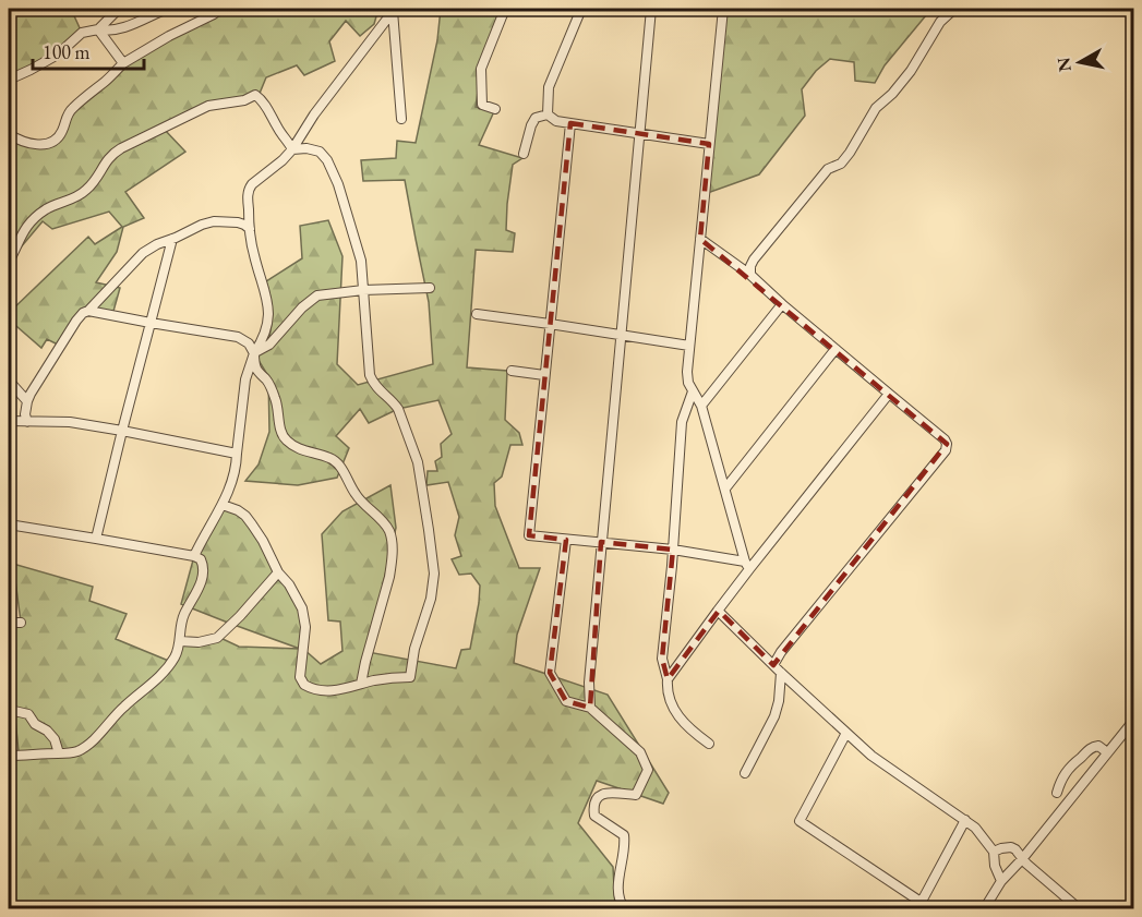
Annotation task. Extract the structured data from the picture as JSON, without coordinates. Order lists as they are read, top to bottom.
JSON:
{
  "scale_bar": "100 m",
  "north": "left"
}
